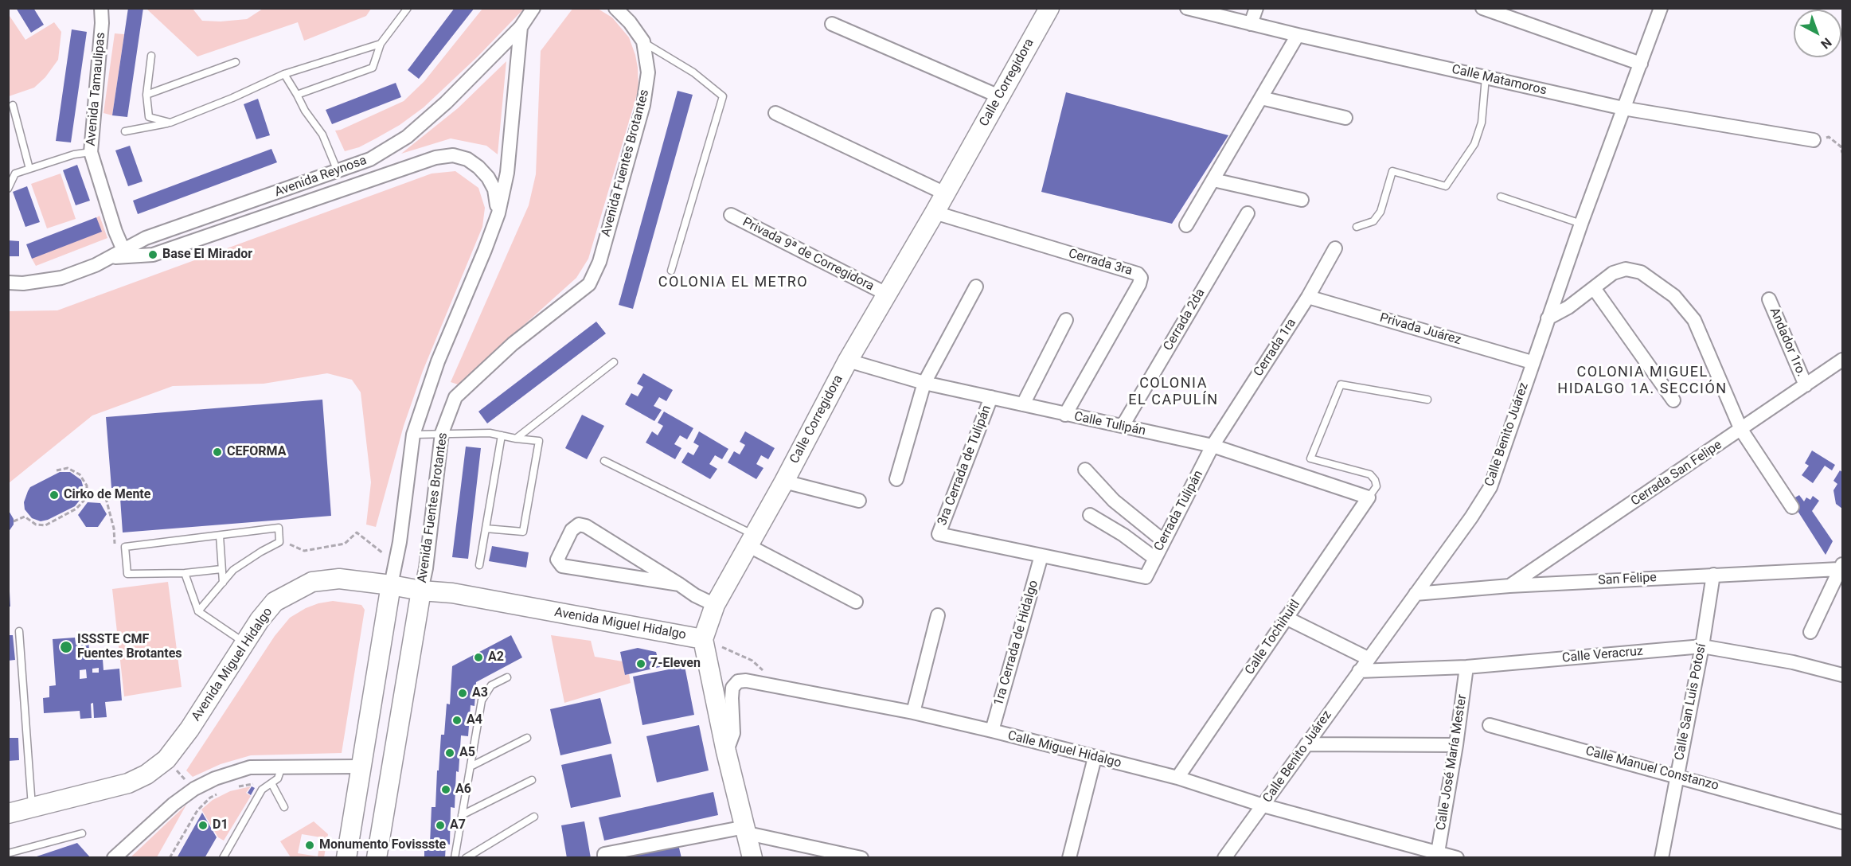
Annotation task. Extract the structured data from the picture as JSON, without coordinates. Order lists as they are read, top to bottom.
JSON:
{
  "streets": {
    "street": [
      "Calle Matamoros",
      "Calle Corregidora",
      "Avenida Tamaulipas",
      "Avenida Fuentes Brotantes",
      "Avenida Reynosa",
      "Privada 9ª de Corregidora",
      "Cerrada 3ra",
      "Cerrada 2da",
      "Privada Juárez",
      "Andador 1ro.",
      "Cerrada 1ra",
      "Calle Tulipán",
      "Calle Benito Juárez",
      "3ra Cerrada de Tulipán",
      "Cerrada San Felipe",
      "Cerrada Tulipán",
      "San Felipe",
      "Avenida Miguel Hidalgo",
      "Calle Tochihuitl",
      "1ra Cerrada de Hidalgo",
      "Calle Veracruz",
      "Calle San Luis Potosí",
      "Calle Miguel Hidalgo",
      "Calle José María Mester",
      "Calle Manuel Constanzo"
    ]
  },
  "crossings": [
    ["Calle Matamoros", "Calle Benito Juárez"],
    ["Calle Corregidora", "Privada 9ª de Corregidora"],
    ["Calle Corregidora", "Cerrada 3ra"],
    ["Calle Corregidora", "Calle Tulipán"],
    ["Calle Corregidora", "Avenida Miguel Hidalgo"],
    ["Avenida Tamaulipas", "Avenida Reynosa"],
    ["Avenida Fuentes Brotantes", "Avenida Miguel Hidalgo"],
    ["Cerrada 3ra", "Calle Tulipán"],
    ["Cerrada 2da", "Calle Tulipán"],
    ["Privada Juárez", "Cerrada 1ra"],
    ["Privada Juárez", "Calle Benito Juárez"],
    ["Andador 1ro.", "Cerrada San Felipe"],
    ["Cerrada 1ra", "Calle Tulipán"],
    ["Cerrada 1ra", "Cerrada Tulipán"],
    ["Calle Tulipán", "3ra Cerrada de Tulipán"],
    ["Calle Tulipán", "Cerrada Tulipán"],
    ["Calle Tulipán", "Calle Tochihuitl"],
    ["Calle Benito Juárez", "San Felipe"],
    ["Calle Benito Juárez", "Calle Veracruz"],
    ["Calle Benito Juárez", "Calle Miguel Hidalgo"],
    ["3ra Cerrada de Tulipán", "Cerrada Tulipán"],
    ["3ra Cerrada de Tulipán", "1ra Cerrada de Hidalgo"],
    ["Cerrada San Felipe", "San Felipe"],
    ["Cerrada Tulipán", "1ra Cerrada de Hidalgo"],
    ["San Felipe", "Calle San Luis Potosí"],
    ["Calle Tochihuitl", "Calle Miguel Hidalgo"],
    ["1ra Cerrada de Hidalgo", "Calle Miguel Hidalgo"],
    ["Calle Veracruz", "Calle San Luis Potosí"],
    ["Calle Veracruz", "Calle José María Mester"],
    ["Calle San Luis Potosí", "Calle Manuel Constanzo"],
    ["Calle Miguel Hidalgo", "Calle José María Mester"]
  ],
  "districts": ["COLONIA EL METRO", "COLONIA MIGUEL HIDALGO 1A. SECCIÓN", "COLONIA EL CAPULÍN"],
  "places": [
    "Base El Mirador",
    "CEFORMA",
    "Cirko de Mente",
    "ISSSTE CMF Fuentes Brotantes",
    "A2",
    "7-Eleven",
    "A3",
    "A4",
    "A5",
    "A6",
    "D1",
    "A7",
    "Monumento Fovissste"
  ],
  "north": "bottom right"
}
